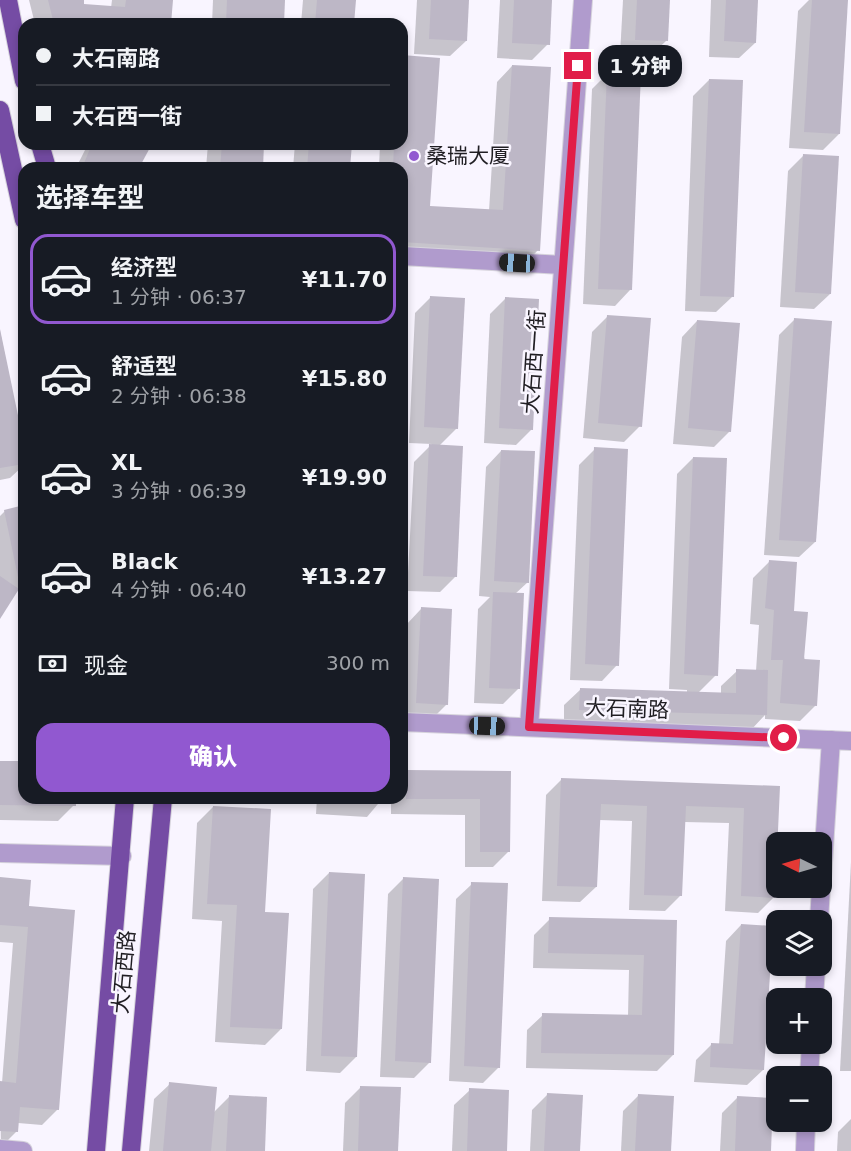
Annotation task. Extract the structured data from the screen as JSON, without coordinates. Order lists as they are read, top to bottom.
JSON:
{
  "streets": {
    "main road": ["大石西路"],
    "street": ["大石西一街", "大石南路"]
  },
  "crossings": [
    ["大石西一街", "大石南路"]
  ],
  "places": ["桑瑞大厦"],
  "north": "left",
  "page": {
    "banner": ["大石南路", "大石西一街"],
    "bubble": "1 分钟",
    "heading": "选择车型",
    "list": [
      {
        "name": "经济型",
        "note": "1 分钟 · 06:37",
        "value": "¥11.70"
      },
      {
        "name": "舒适型",
        "note": "2 分钟 · 06:38",
        "value": "¥15.80"
      },
      {
        "name": "XL",
        "note": "3 分钟 · 06:39",
        "value": "¥19.90"
      },
      {
        "name": "Black",
        "note": "4 分钟 · 06:40",
        "value": "¥13.27"
      }
    ],
    "pay": ["现金", "300 m"],
    "buttons": "确认",
    "map_buttons": ["+", "−"]
  }
}
